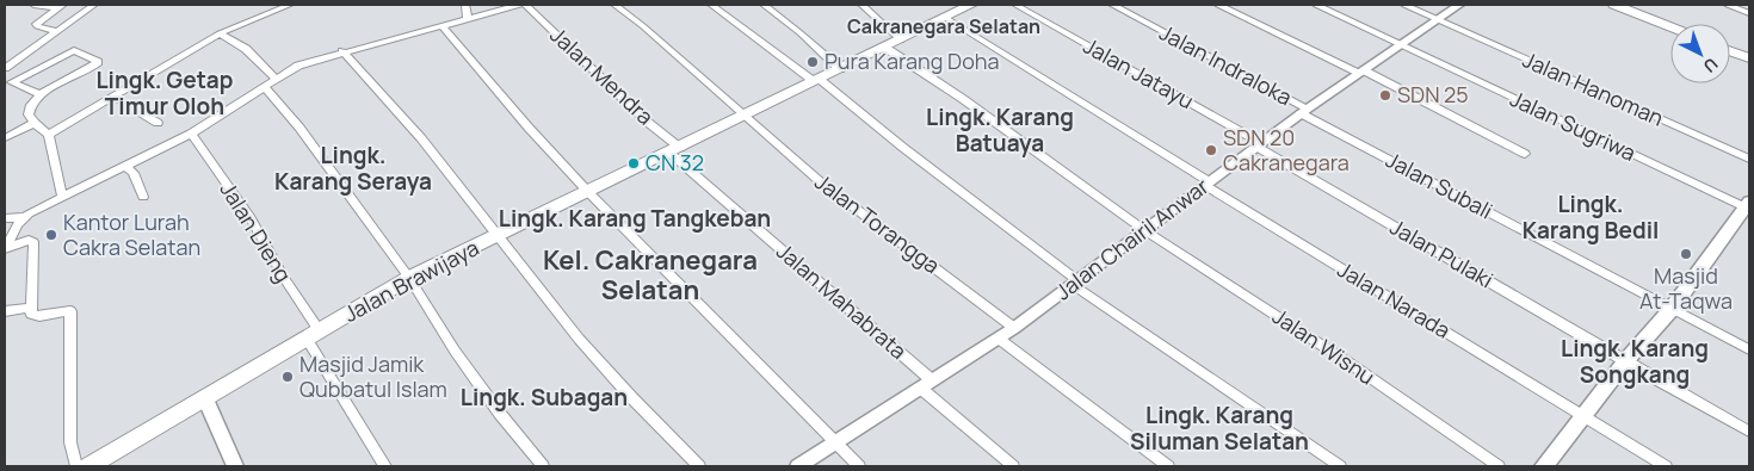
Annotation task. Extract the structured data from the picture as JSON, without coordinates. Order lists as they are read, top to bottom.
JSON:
{
  "streets": {
    "main road": ["Jalan Brawijaya"],
    "street": [
      "Jalan Indraloka",
      "Jalan Jatayu",
      "Jalan Mendra",
      "Jalan Hanoman",
      "Jalan Sugriwa",
      "Jalan Subali",
      "Jalan Torangga",
      "Jalan Dieng",
      "Jalan Chairil Anwar",
      "Jalan Pulaki",
      "Jalan Narada",
      "Jalan Mahabrata",
      "Jalan Wisnu"
    ]
  },
  "crossings": [
    ["Jalan Indraloka", "Jalan Subali"],
    ["Jalan Indraloka", "Jalan Chairil Anwar"],
    ["Jalan Jatayu", "Jalan Chairil Anwar"],
    ["Jalan Jatayu", "Jalan Pulaki"],
    ["Jalan Mendra", "Jalan Brawijaya"],
    ["Jalan Mendra", "Jalan Mahabrata"],
    ["Jalan Hanoman", "Jalan Chairil Anwar"],
    ["Jalan Sugriwa", "Jalan Chairil Anwar"],
    ["Jalan Subali", "Jalan Chairil Anwar"],
    ["Jalan Torangga", "Jalan Chairil Anwar"],
    ["Jalan Torangga", "Jalan Brawijaya"],
    ["Jalan Dieng", "Jalan Brawijaya"],
    ["Jalan Chairil Anwar", "Jalan Pulaki"],
    ["Jalan Chairil Anwar", "Jalan Narada"],
    ["Jalan Chairil Anwar", "Jalan Mahabrata"],
    ["Jalan Chairil Anwar", "Jalan Wisnu"],
    ["Jalan Brawijaya", "Jalan Narada"],
    ["Jalan Brawijaya", "Jalan Mahabrata"],
    ["Jalan Brawijaya", "Jalan Wisnu"]
  ],
  "districts": [
    "Cakranegara Selatan",
    "Lingk. Getap Timur Oloh",
    "Lingk. Karang Batuaya",
    "Lingk. Karang Seraya",
    "Lingk. Karang Bedil",
    "Lingk. Karang Tangkeban",
    "Kel. Cakranegara Selatan",
    "Lingk. Karang Songkang",
    "Lingk. Subagan",
    "Lingk. Karang Siluman Selatan"
  ],
  "places": [
    "Pura Karang Doha",
    "SDN 25",
    "SDN 20 Cakranegara",
    "CN 32",
    "Kantor Lurah Cakra Selatan",
    "Masjid At-Taqwa",
    "Masjid Jamik Qubbatul Islam"
  ],
  "north": "bottom right"
}
